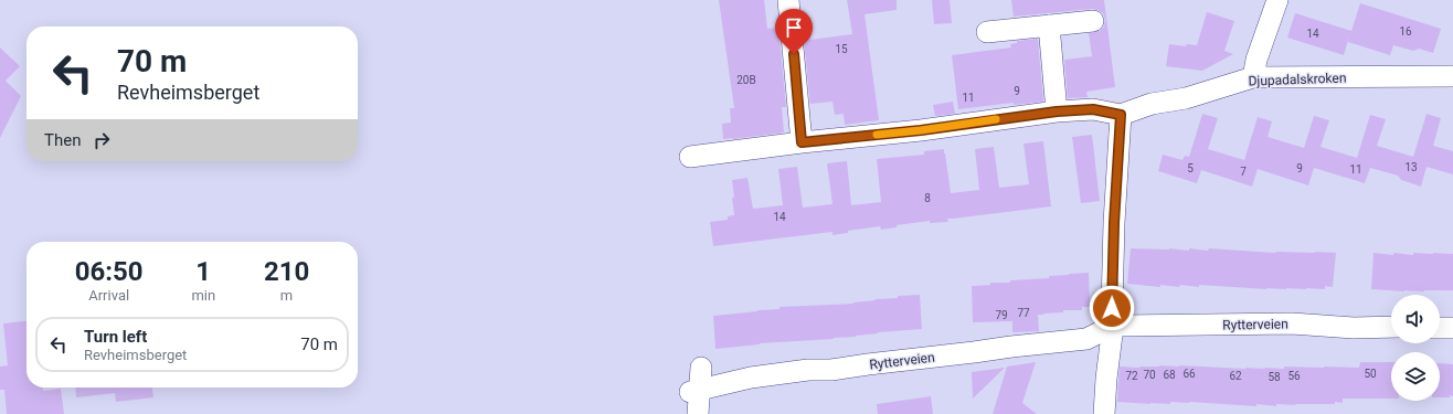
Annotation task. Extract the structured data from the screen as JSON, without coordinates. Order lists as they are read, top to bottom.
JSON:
{
  "streets": {
    "street": ["Djupadalskroken", "Rytterveien"]
  },
  "house_numbers": [
    "16",
    "14",
    "15",
    "20B",
    "9",
    "11",
    "13",
    "5",
    "9",
    "11",
    "7",
    "8",
    "14",
    "77",
    "79",
    "66",
    "50",
    "70",
    "68",
    "72",
    "62",
    "56",
    "58"
  ],
  "page": {
    "turn": ["70 m", "Revheimsberget"],
    "then": "Then",
    "eta": [
      "06:50",
      "Arrival",
      "1",
      "min",
      "210",
      "m"
    ],
    "list": [
      {
        "name": "Turn left",
        "note": "Revheimsberget",
        "value": "70 m"
      }
    ]
  }
}
